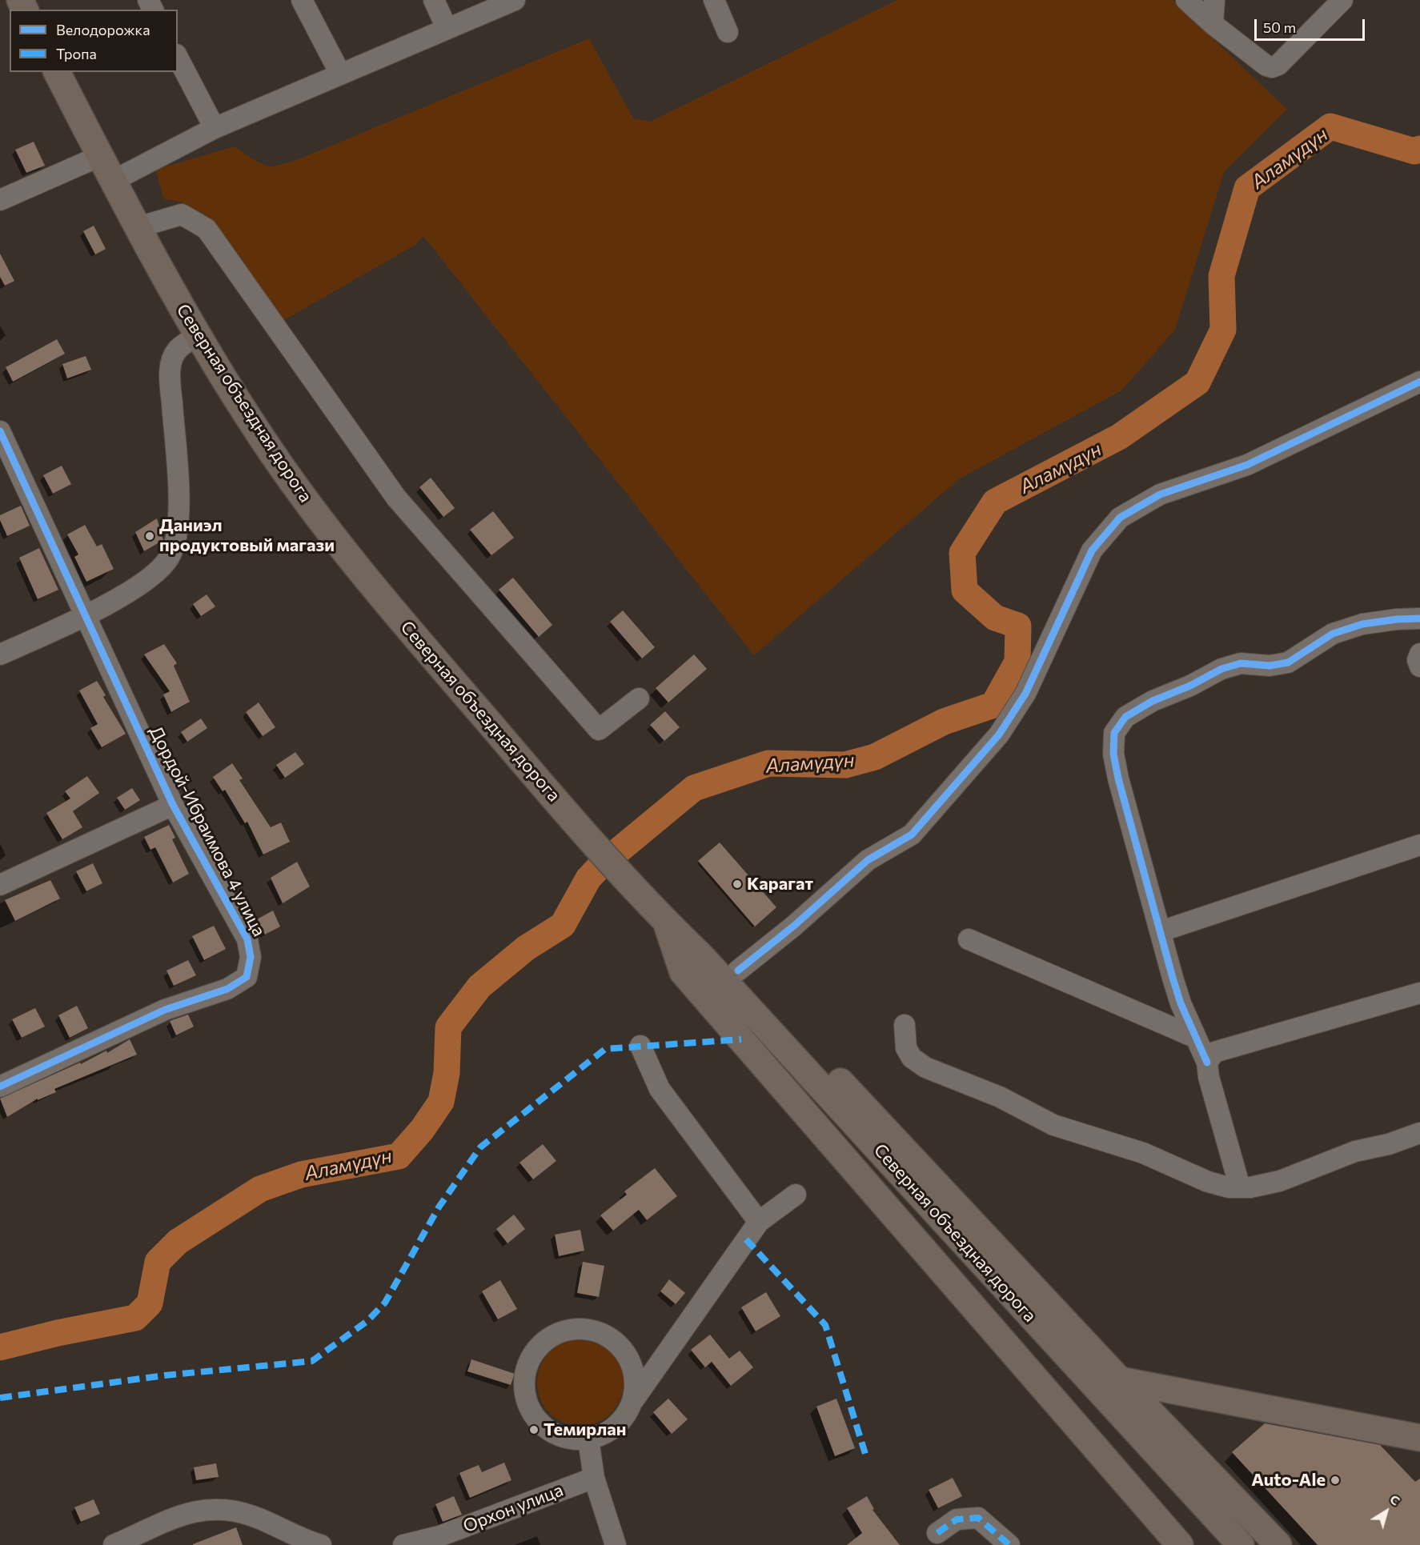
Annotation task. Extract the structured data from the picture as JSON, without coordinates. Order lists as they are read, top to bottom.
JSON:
{
  "streets": {
    "highway": ["Северная объездная дорога"],
    "street": ["Дордой-Ибраимова 4 улица", "Орхон улица"]
  },
  "water": ["Аламүдүн"],
  "places": [
    "Даниэл продуктовый магази",
    "Карагат",
    "Темирлан",
    "Auto-Ale"
  ],
  "legend": ["Велодорожка", "Тропа"],
  "scale_bar": "50 m",
  "north": "top right"
}
